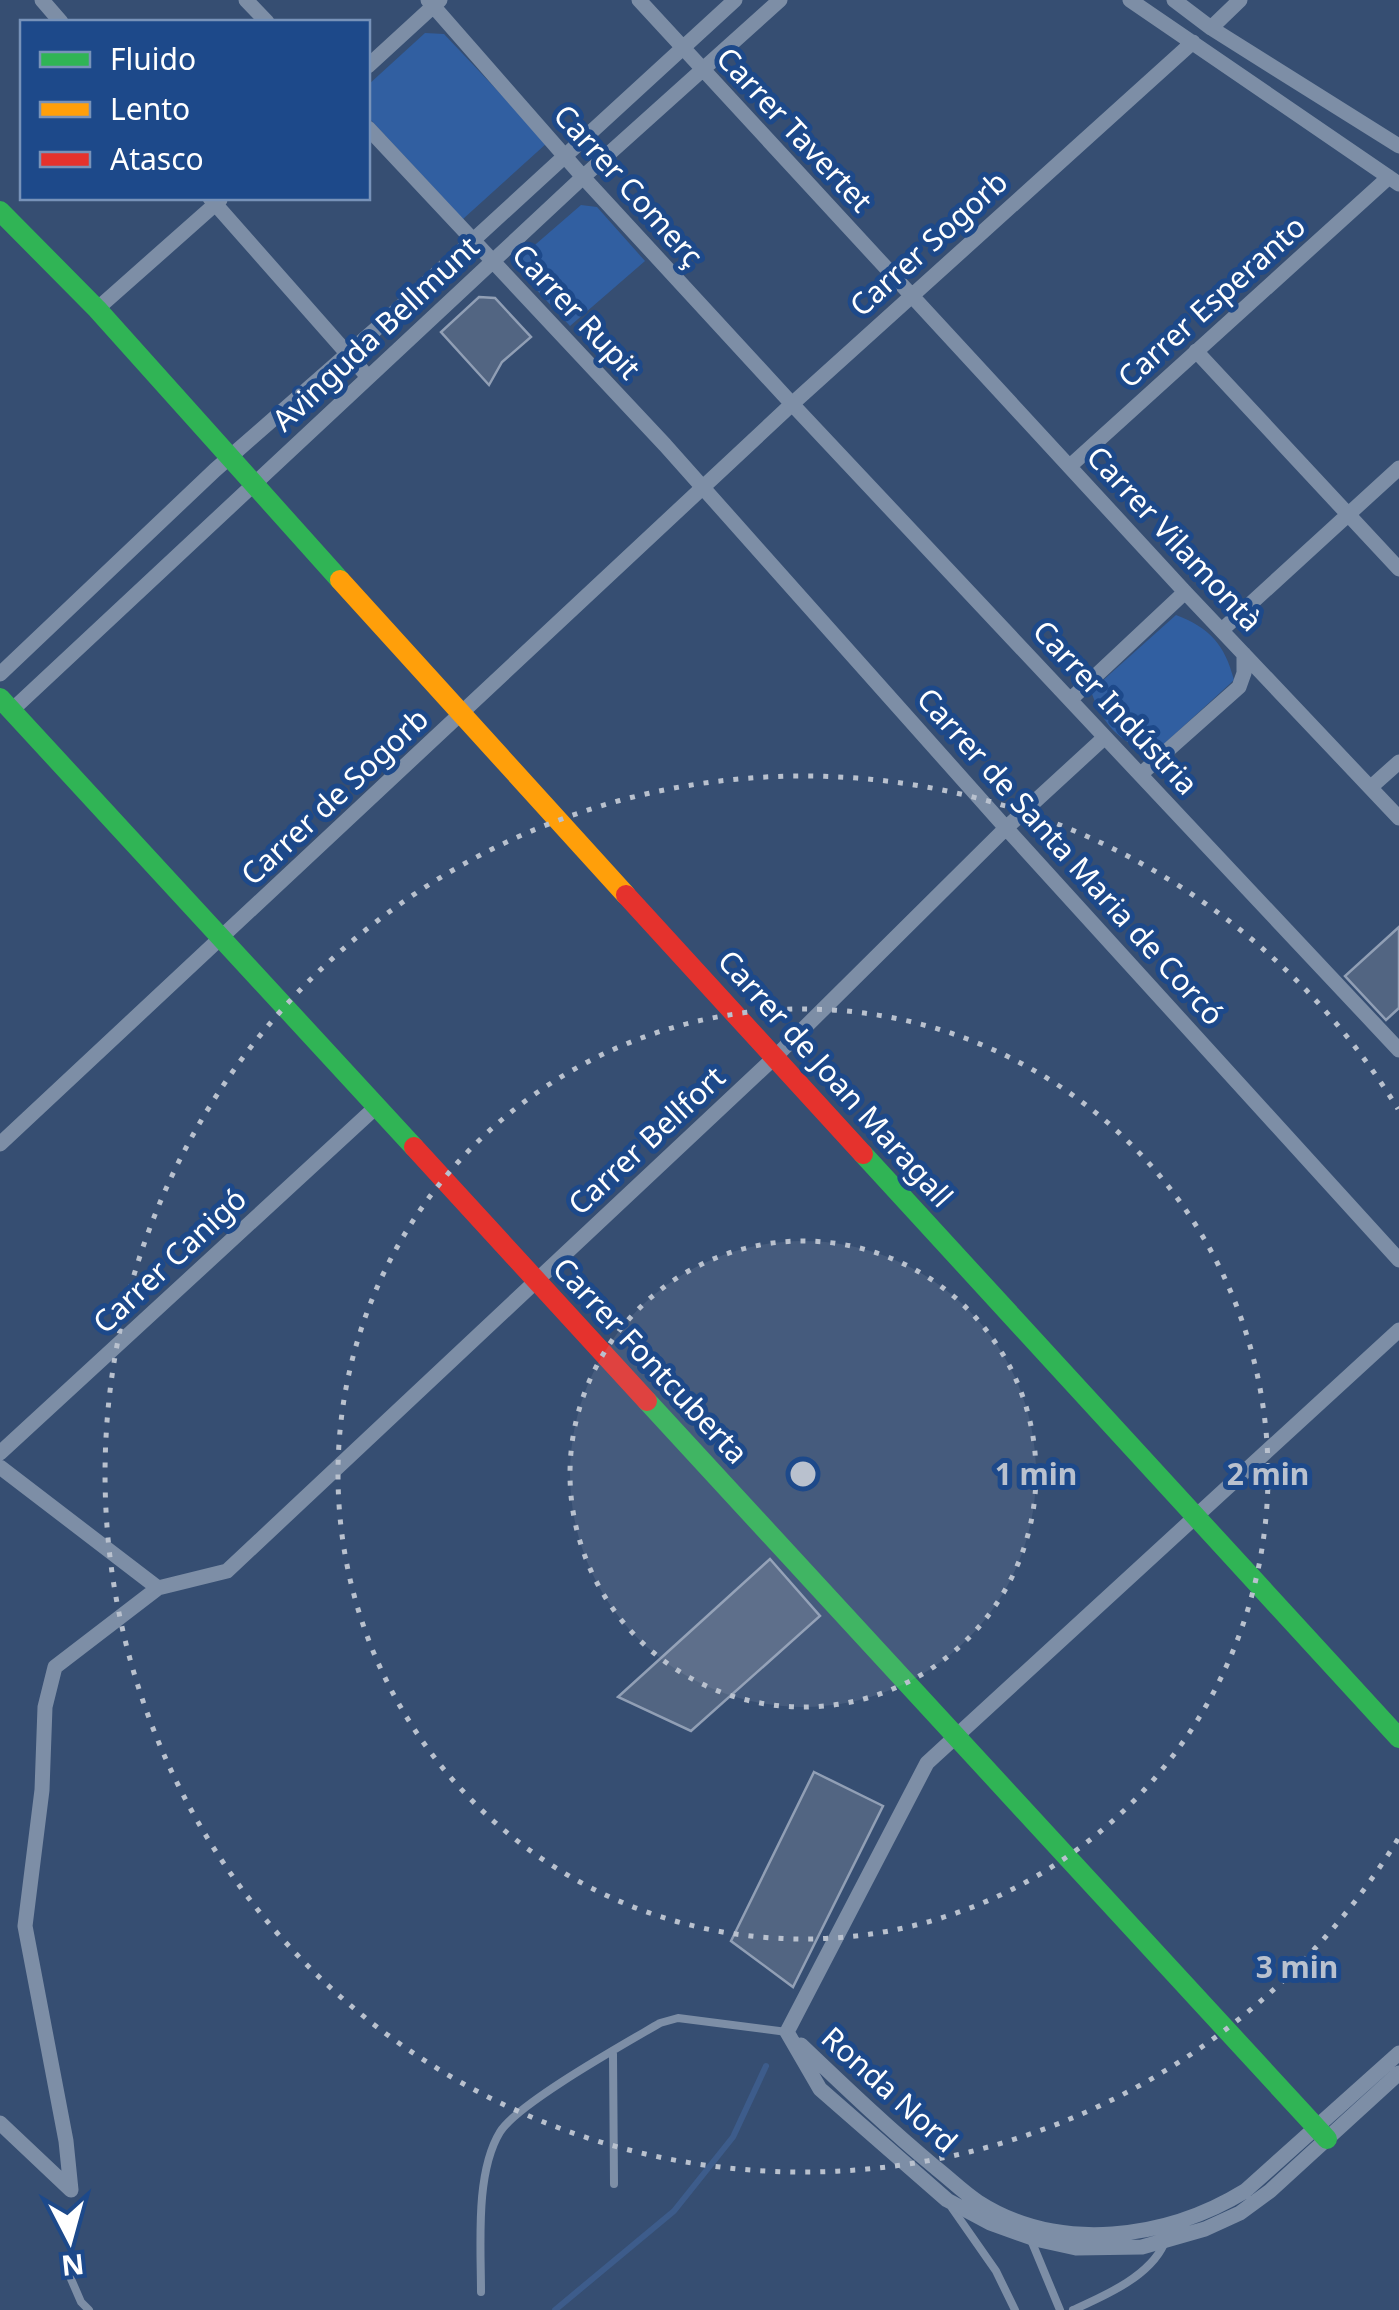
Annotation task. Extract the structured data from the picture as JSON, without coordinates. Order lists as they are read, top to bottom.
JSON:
{
  "streets": {
    "street": [
      "Carrer Tavertet",
      "Carrer Comerç",
      "Carrer Sogorb",
      "Carrer Esperanto",
      "Carrer Rupit",
      "Avinguda Bellmunt",
      "Carrer Vilamontà",
      "Carrer Indústria",
      "Carrer de Sogorb",
      "Carrer de Santa Maria de Corcó",
      "Carrer de Joan Maragall",
      "Carrer Bellfort",
      "Carrer Canigó",
      "Carrer Fontcuberta",
      "Ronda Nord"
    ]
  },
  "crossings": [
    ["Carrer Tavertet", "Carrer Sogorb"],
    ["Carrer Tavertet", "Avinguda Bellmunt"],
    ["Carrer Tavertet", "Carrer Vilamontà"],
    ["Carrer Comerç", "Carrer Sogorb"],
    ["Carrer Comerç", "Avinguda Bellmunt"],
    ["Carrer Comerç", "Carrer Indústria"],
    ["Carrer Sogorb", "Carrer Rupit"],
    ["Carrer Sogorb", "Carrer Vilamontà"],
    ["Carrer Sogorb", "Carrer Indústria"],
    ["Carrer Sogorb", "Carrer de Sogorb"],
    ["Carrer Sogorb", "Carrer de Santa Maria de Corcó"],
    ["Carrer Esperanto", "Carrer Vilamontà"],
    ["Carrer Rupit", "Avinguda Bellmunt"],
    ["Carrer Rupit", "Carrer de Sogorb"],
    ["Carrer Rupit", "Carrer de Santa Maria de Corcó"],
    ["Avinguda Bellmunt", "Carrer de Joan Maragall"],
    ["Avinguda Bellmunt", "Carrer Fontcuberta"],
    ["Carrer Indústria", "Carrer Bellfort"],
    ["Carrer de Sogorb", "Carrer de Santa Maria de Corcó"],
    ["Carrer de Sogorb", "Carrer de Joan Maragall"],
    ["Carrer de Sogorb", "Carrer Fontcuberta"],
    ["Carrer de Santa Maria de Corcó", "Carrer Bellfort"],
    ["Carrer de Joan Maragall", "Carrer Bellfort"],
    ["Carrer Bellfort", "Carrer Fontcuberta"],
    ["Carrer Canigó", "Carrer Fontcuberta"],
    ["Carrer Fontcuberta", "Ronda Nord"]
  ],
  "legend": ["Fluido", "Lento", "Atasco"],
  "north": "bottom",
  "rings": ["1 min", "2 min", "3 min"]
}
